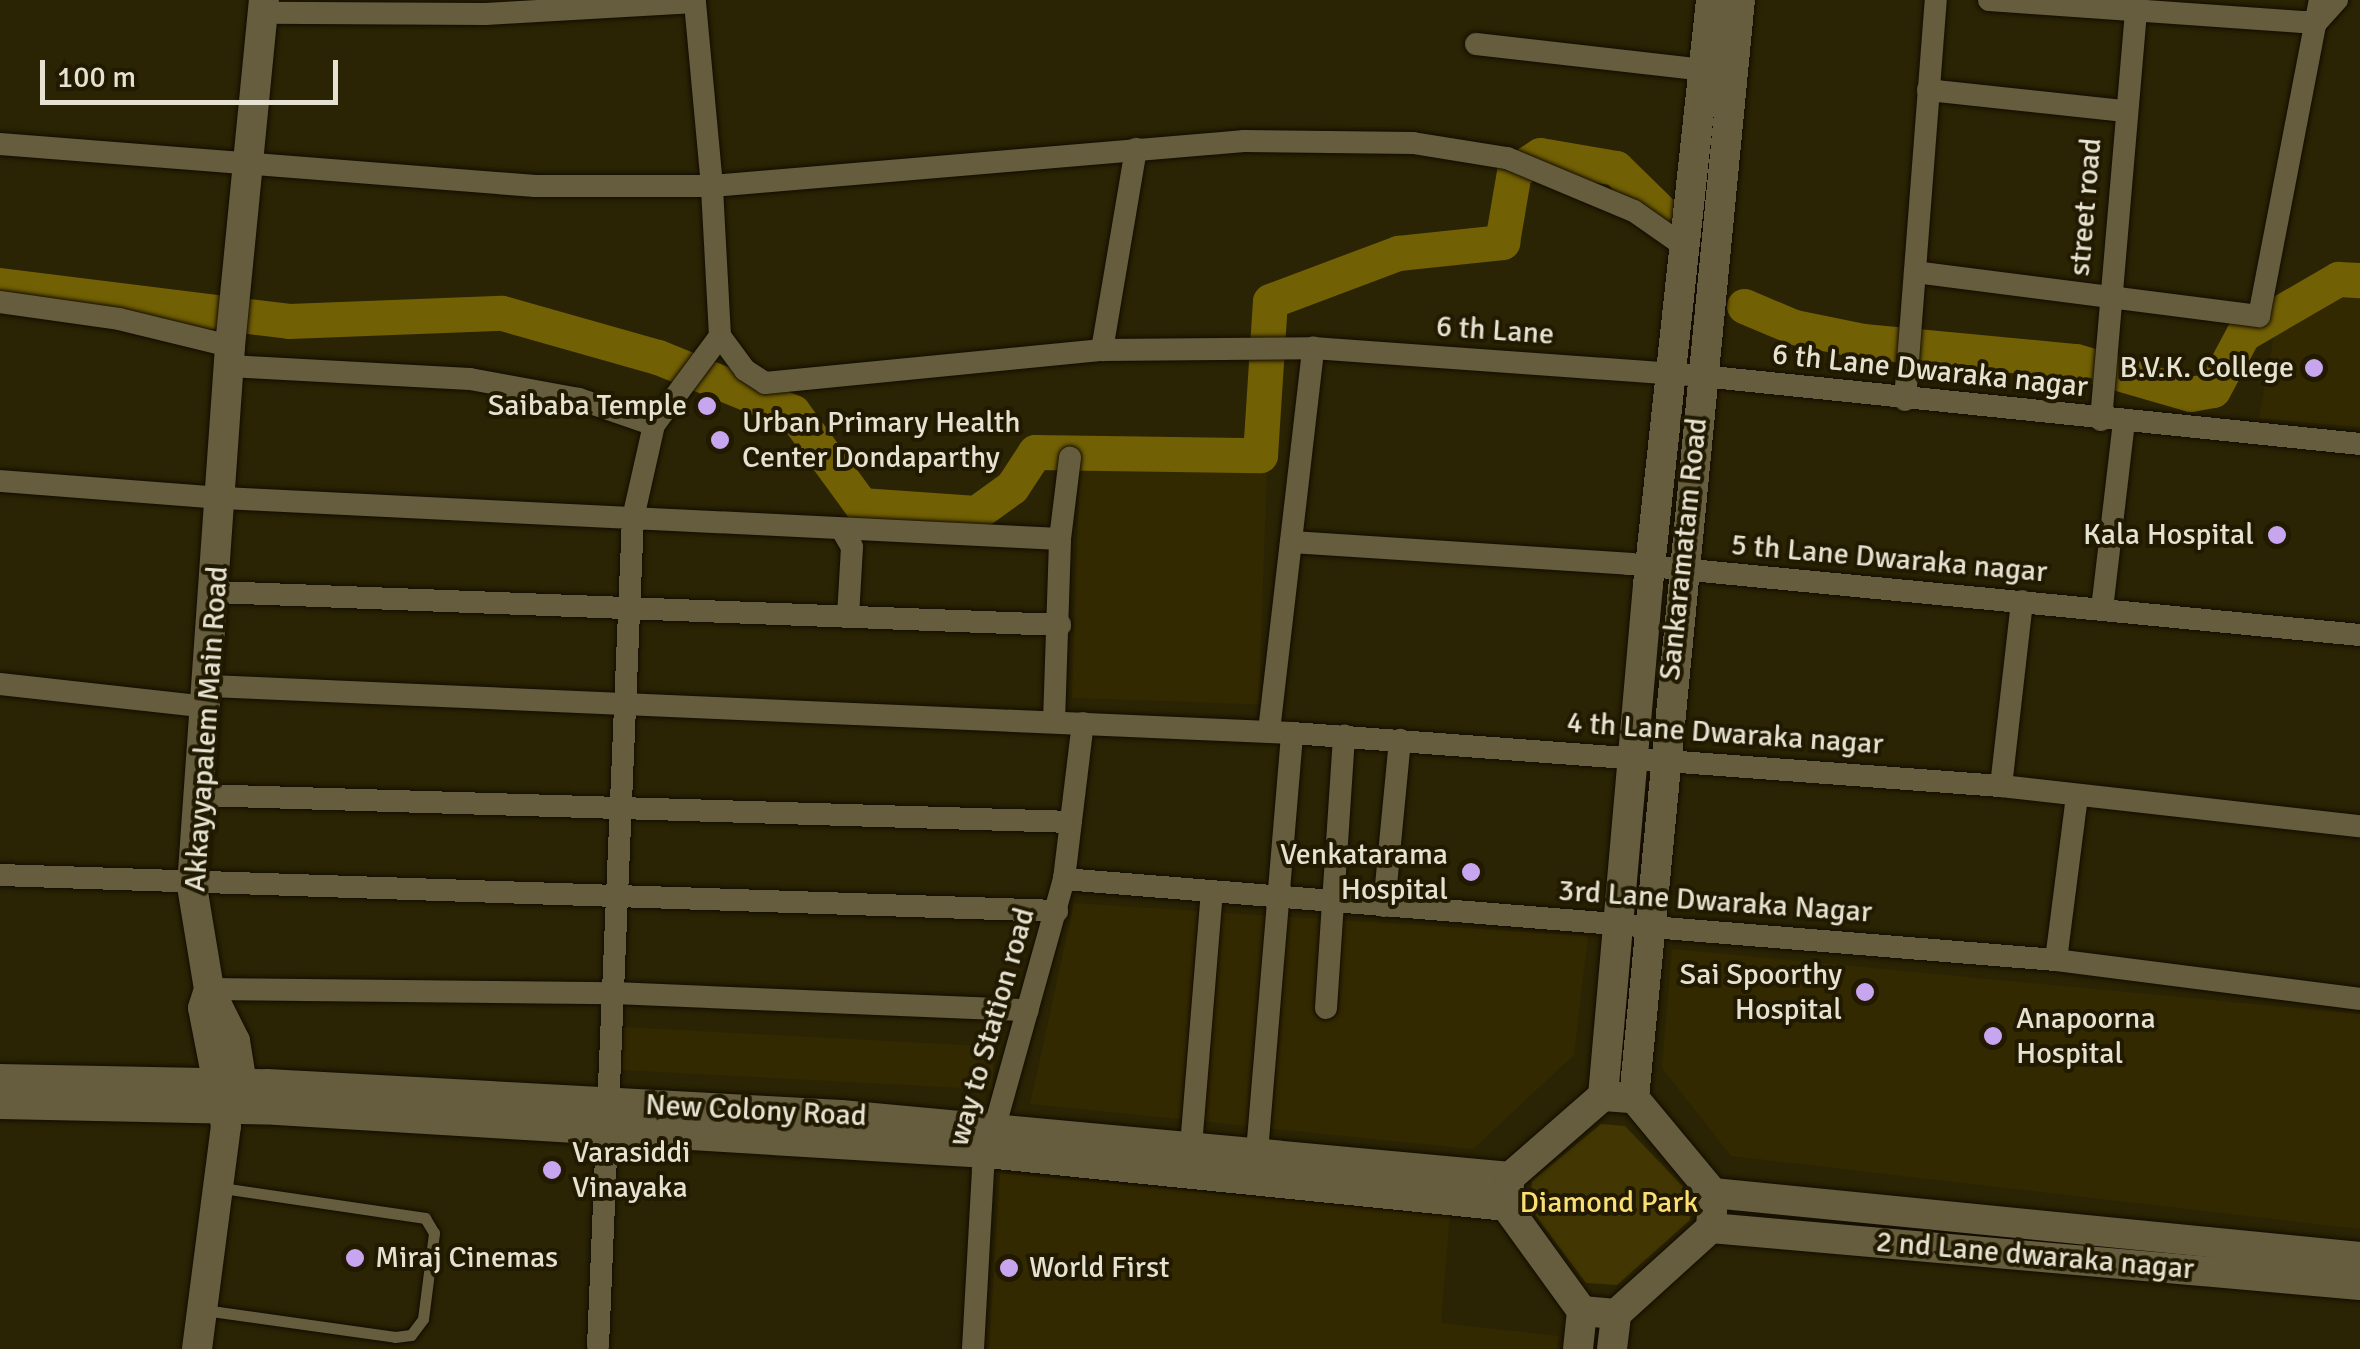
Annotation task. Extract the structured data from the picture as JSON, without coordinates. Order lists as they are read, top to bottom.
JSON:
{
  "streets": {
    "main road": [
      "Sankaramatam Road",
      "Akkayyapalem Main Road",
      "New Colony Road",
      "2 nd Lane dwaraka nagar"
    ],
    "street": [
      "street road",
      "6 th Lane",
      "6 th Lane Dwaraka nagar",
      "5 th Lane Dwaraka nagar",
      "4 th Lane Dwaraka nagar",
      "3rd Lane Dwaraka Nagar",
      "way to Station road"
    ]
  },
  "crossings": [
    ["street road", "6 th Lane Dwaraka nagar"],
    ["street road", "5 th Lane Dwaraka nagar"],
    ["6 th Lane", "6 th Lane Dwaraka nagar"],
    ["6 th Lane", "Sankaramatam Road"],
    ["6 th Lane Dwaraka nagar", "Sankaramatam Road"],
    ["Sankaramatam Road", "5 th Lane Dwaraka nagar"],
    ["Sankaramatam Road", "4 th Lane Dwaraka nagar"],
    ["Sankaramatam Road", "3rd Lane Dwaraka Nagar"],
    ["Sankaramatam Road", "New Colony Road"],
    ["Sankaramatam Road", "2 nd Lane dwaraka nagar"],
    ["Akkayyapalem Main Road", "4 th Lane Dwaraka nagar"],
    ["Akkayyapalem Main Road", "New Colony Road"],
    ["4 th Lane Dwaraka nagar", "way to Station road"],
    ["3rd Lane Dwaraka Nagar", "way to Station road"],
    ["way to Station road", "New Colony Road"],
    ["New Colony Road", "2 nd Lane dwaraka nagar"]
  ],
  "parks": ["Diamond Park"],
  "places": [
    "B.V.K. College",
    "Saibaba Temple",
    "Urban Primary Health Center Dondaparthy",
    "Kala Hospital",
    "Venkatarama Hospital",
    "Sai Spoorthy Hospital",
    "Anapoorna Hospital",
    "Varasiddi Vinayaka",
    "Miraj Cinemas",
    "World First"
  ],
  "scale_bar": "100 m"
}
